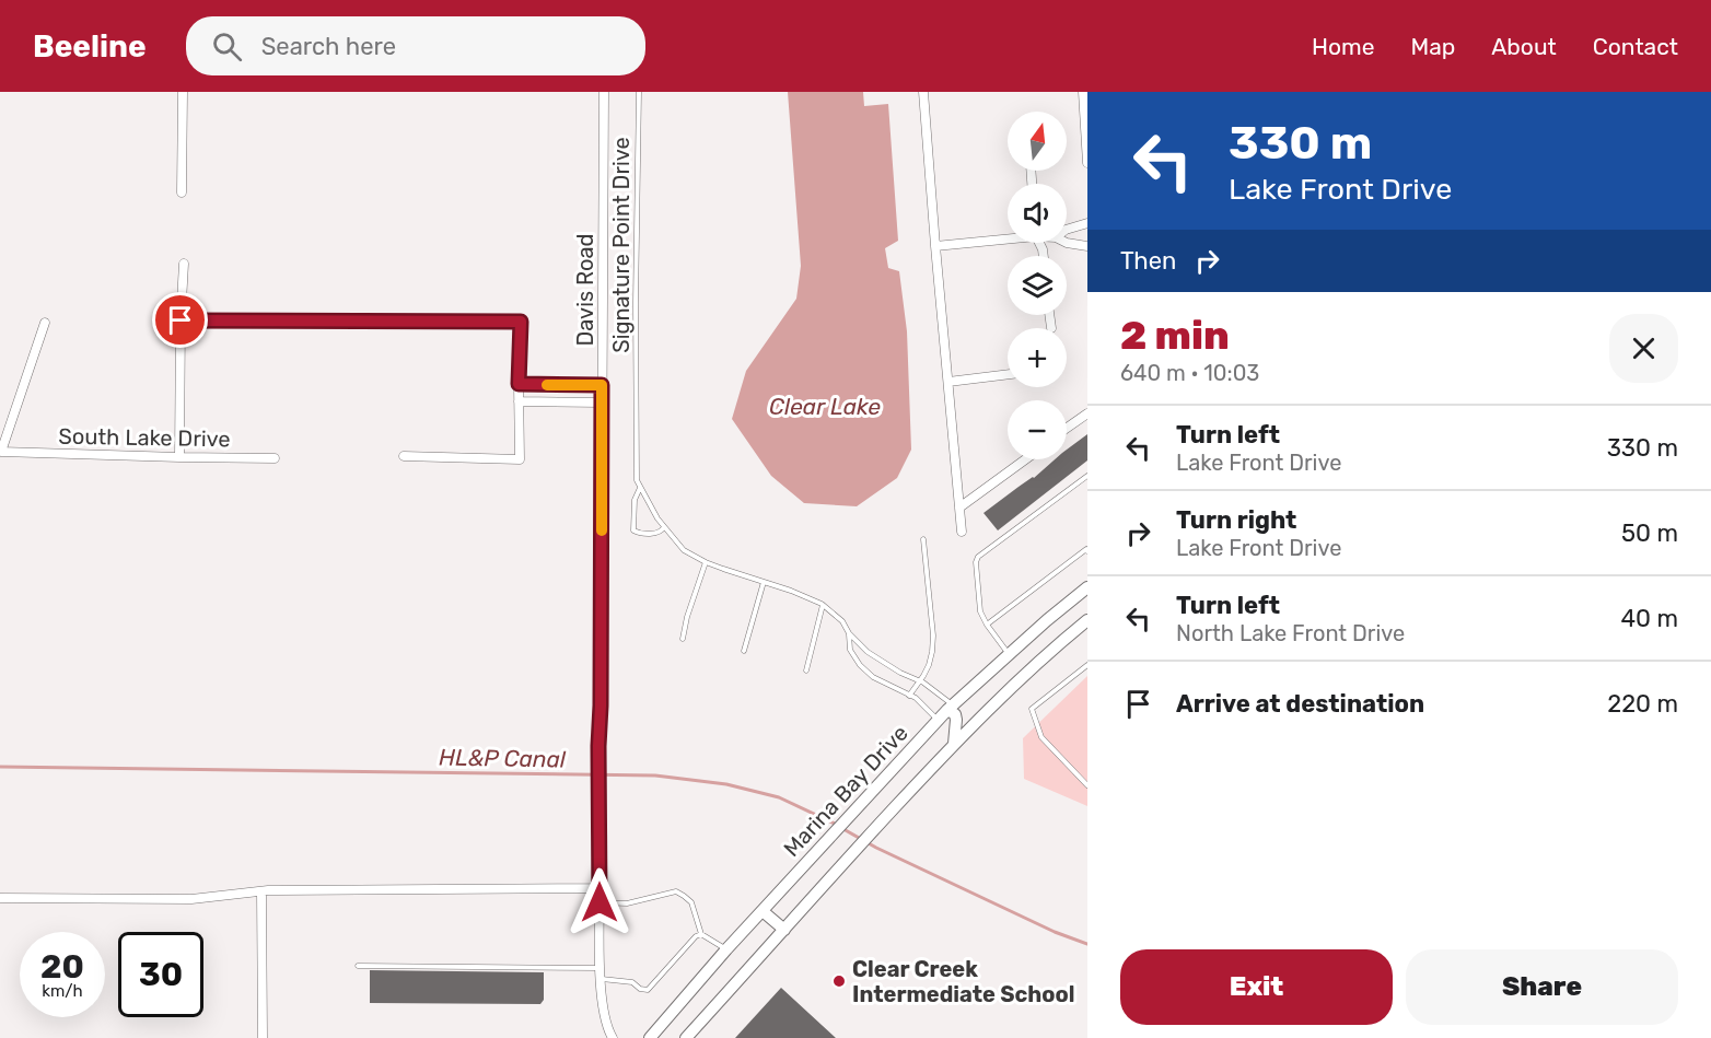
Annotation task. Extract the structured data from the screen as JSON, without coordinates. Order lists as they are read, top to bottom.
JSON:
{
  "streets": {
    "main road": ["Marina Bay Drive"],
    "street": ["Davis Road", "South Lake Drive"],
    "lane": ["Signature Point Drive"]
  },
  "crossings": [
    ["Signature Point Drive", "Marina Bay Drive"]
  ],
  "water": ["Clear Lake", "HL&P Canal"],
  "places": ["Clear Creek Intermediate School"],
  "north": "top",
  "page": {
    "header": "Beeline",
    "search": "Search here",
    "nav": [
      "Home",
      "Map",
      "About",
      "Contact"
    ],
    "turn": ["330 m", "Lake Front Drive"],
    "map_buttons": ["+", "−"],
    "then": "Then",
    "heading": ["2 min", "640 m · 10:03"],
    "list": [
      {
        "name": "Turn left",
        "note": "Lake Front Drive",
        "value": "330 m"
      },
      {
        "name": "Turn right",
        "note": "Lake Front Drive",
        "value": "50 m"
      },
      {
        "name": "Turn left",
        "note": "North Lake Front Drive",
        "value": "40 m"
      },
      {
        "name": "Arrive at destination",
        "value": "220 m"
      }
    ],
    "speed": "20 km/h",
    "limit": "30",
    "buttons": ["Exit", "Share"]
  }
}
